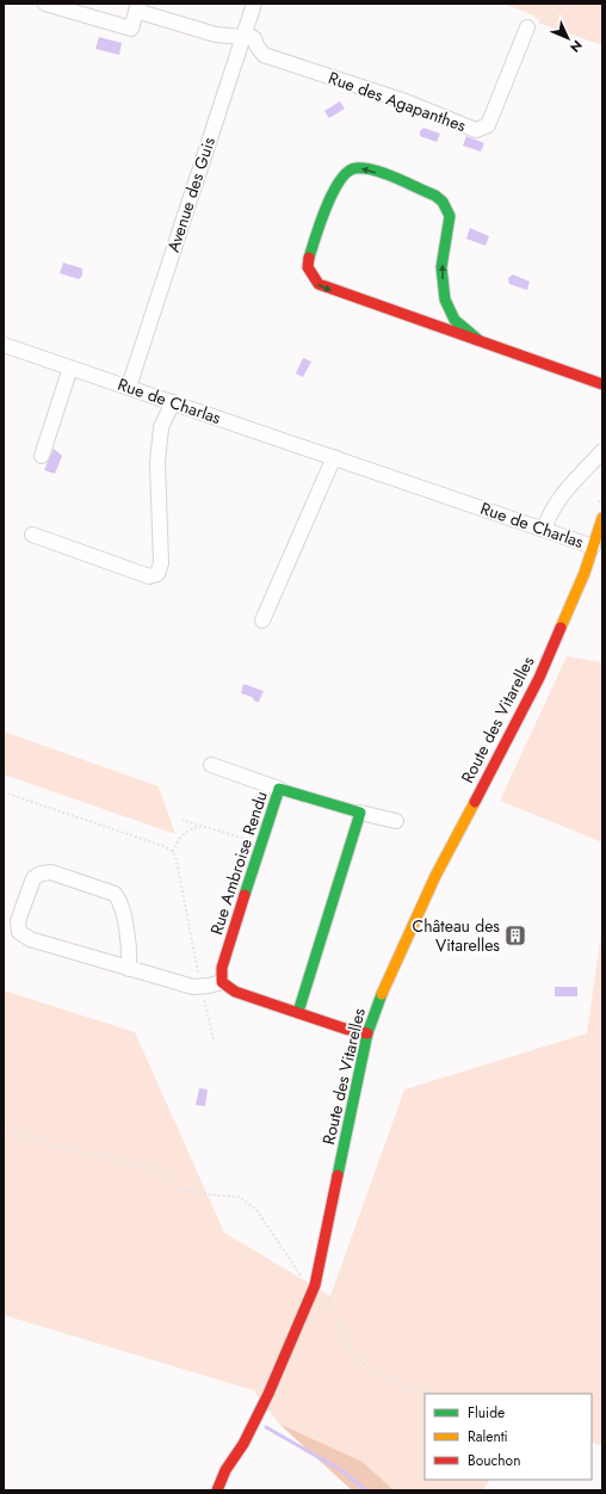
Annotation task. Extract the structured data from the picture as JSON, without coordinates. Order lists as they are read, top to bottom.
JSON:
{
  "streets": {
    "street": [
      "Rue des Agapanthes",
      "Avenue des Guis",
      "Rue de Charlas",
      "Route des Vitarelles",
      "Rue Ambroise Rendu"
    ]
  },
  "crossings": [
    ["Rue des Agapanthes", "Avenue des Guis"],
    ["Avenue des Guis", "Rue de Charlas"],
    ["Rue de Charlas", "Route des Vitarelles"]
  ],
  "places": {
    "building": ["Château des Vitarelles"]
  },
  "legend": ["Fluide", "Ralenti", "Bouchon"],
  "north": "bottom right"
}
